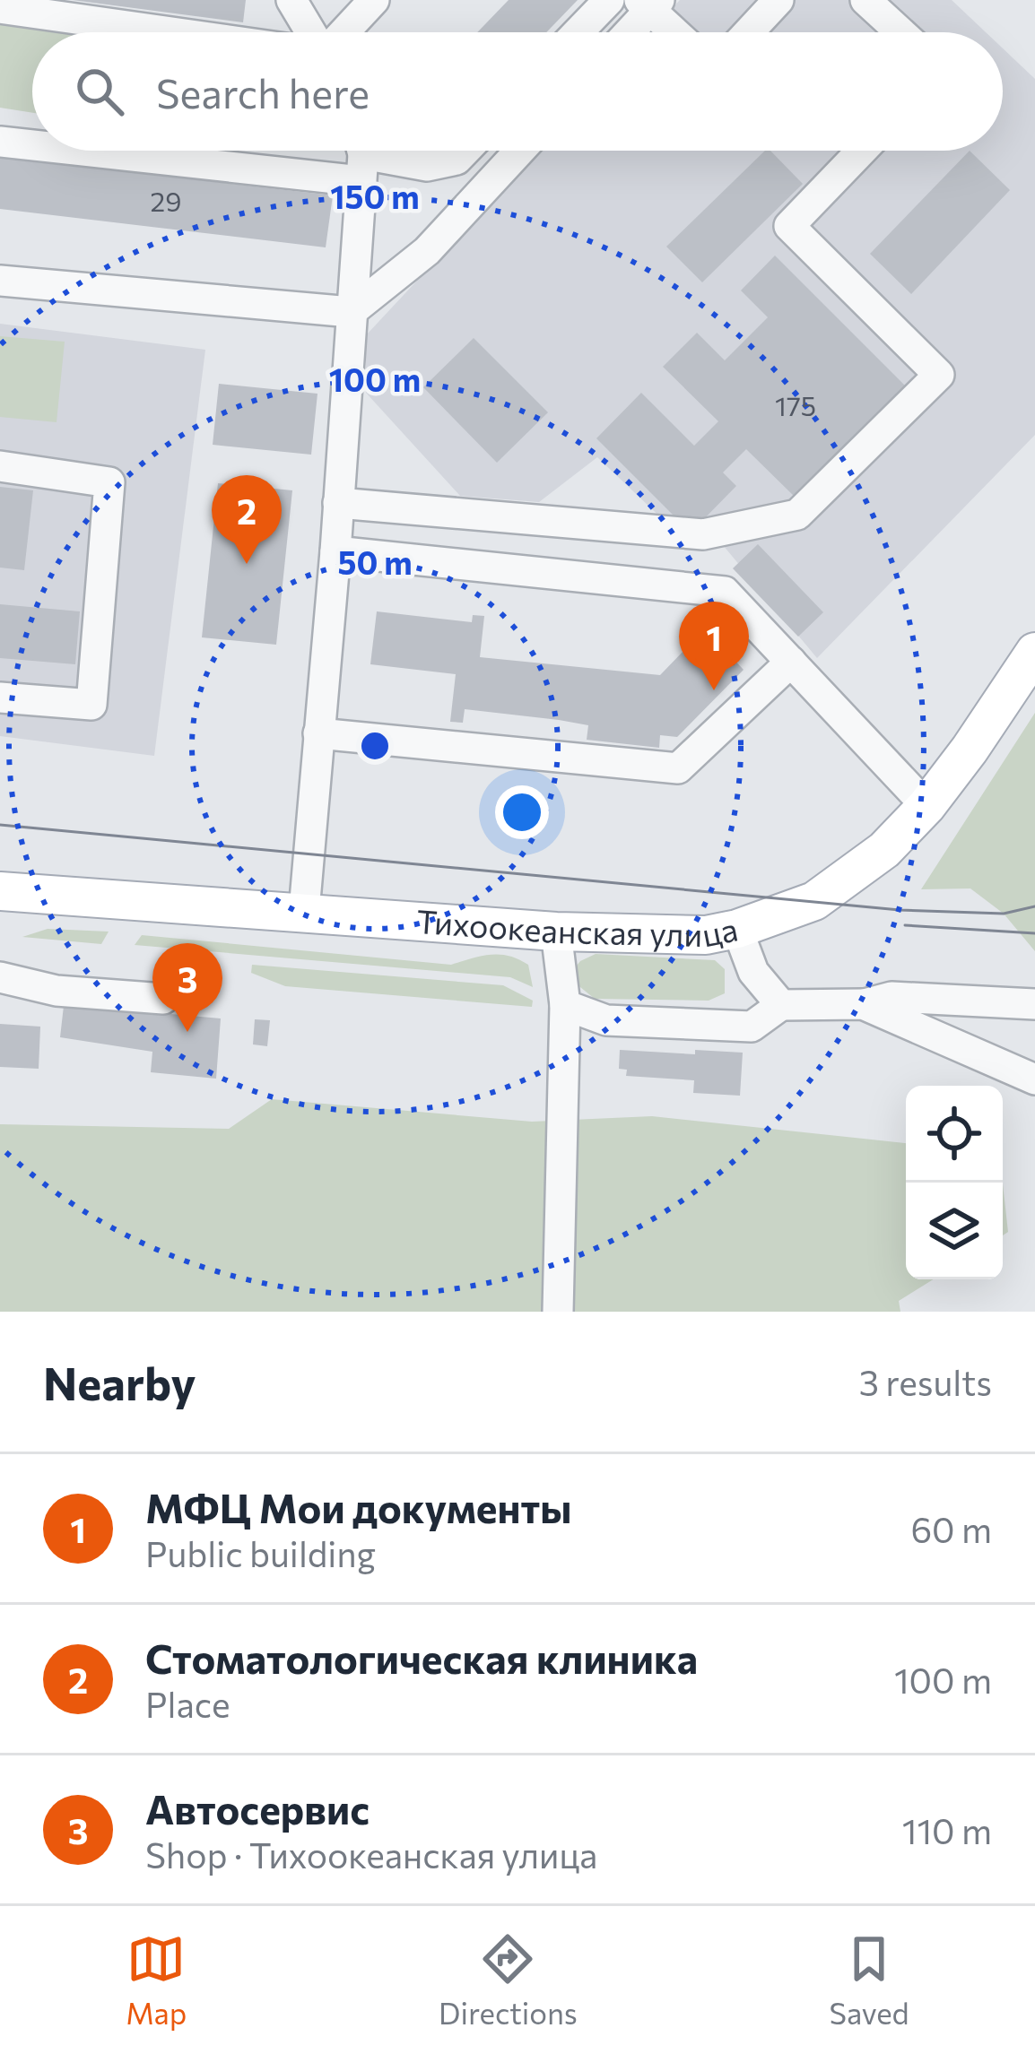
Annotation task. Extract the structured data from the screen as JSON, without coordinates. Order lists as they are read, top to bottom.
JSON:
{
  "streets": {
    "main road": ["Тихоокеанская улица"]
  },
  "house_numbers": ["29", "175"],
  "page": {
    "search": "Search here",
    "pins": ["2", "1", "3"],
    "heading": ["Nearby", "3 results"],
    "list": [
      {
        "mark": "1",
        "name": "МФЦ Мои документы",
        "note": "Public building",
        "value": "60 m"
      },
      {
        "mark": "2",
        "name": "Стоматологическая клиника",
        "note": "Place",
        "value": "100 m"
      },
      {
        "mark": "3",
        "name": "Автосервис",
        "note": "Shop · Тихоокеанская улица",
        "value": "110 m"
      }
    ],
    "nav": ["Map", "Directions", "Saved"]
  },
  "rings": ["150 m", "100 m", "50 m"]
}
